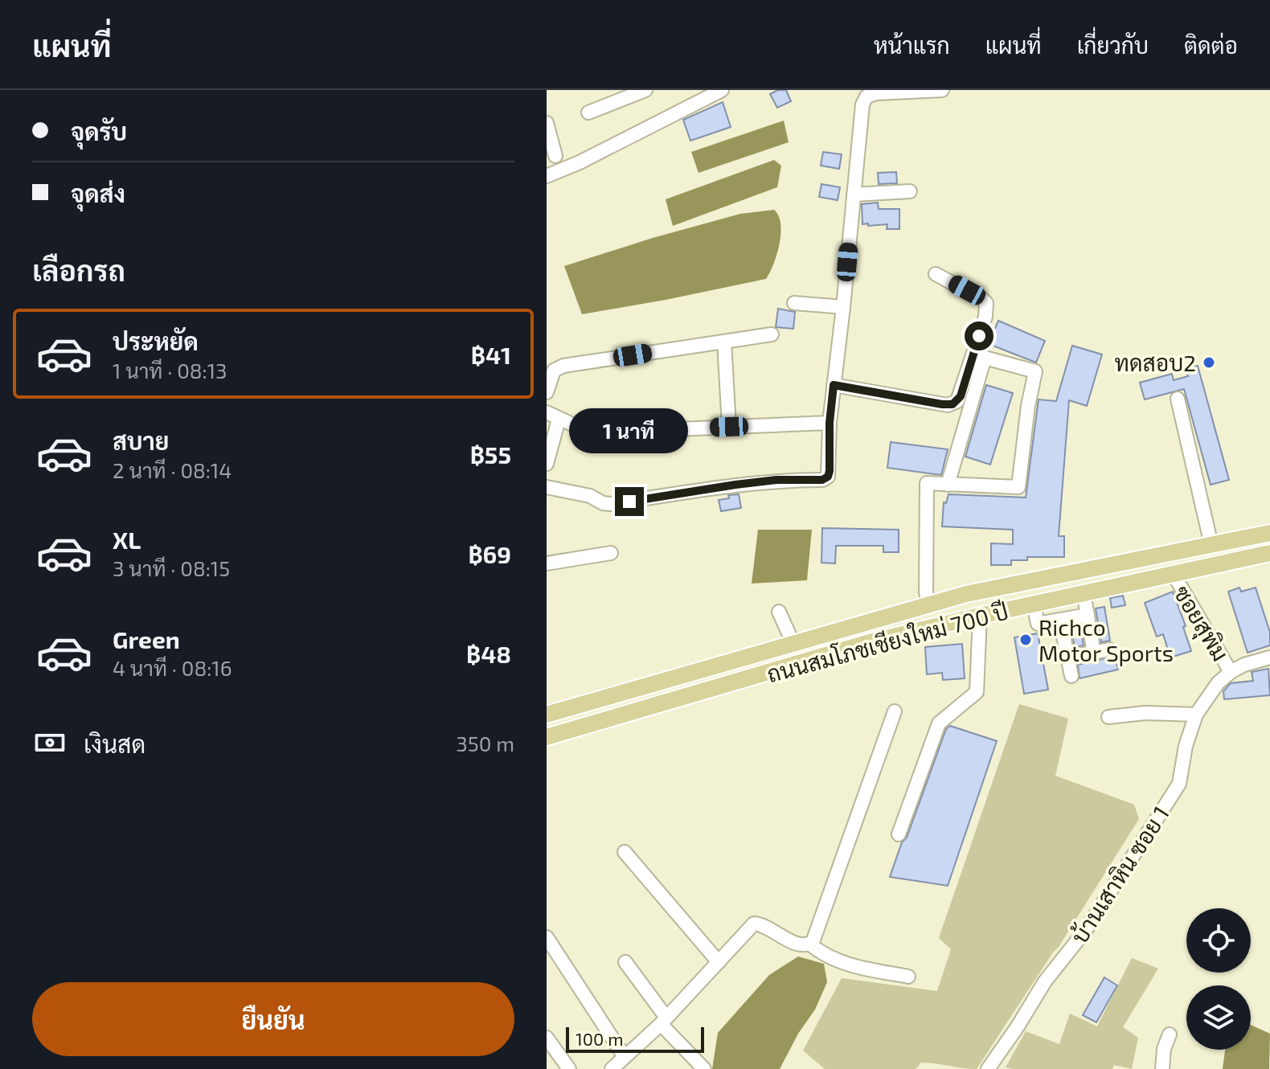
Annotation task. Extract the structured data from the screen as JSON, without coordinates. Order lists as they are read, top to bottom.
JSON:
{
  "streets": {
    "main road": ["ถนนสมโภชเชียงใหม่ 700 ปี"],
    "street": ["ซอยสุพิม", "บ้านเสาหิน ซอย 1"]
  },
  "crossings": [
    ["ซอยสุพิม", "ถนนสมโภชเชียงใหม่ 700 ปี"],
    ["ซอยสุพิม", "บ้านเสาหิน ซอย 1"]
  ],
  "places": ["ทดสอบ2", "Richco Motor Sports"],
  "scale_bar": "100 m",
  "page": {
    "header": "แผนที่",
    "nav": [
      "หน้าแรก",
      "แผนที่",
      "เกี่ยวกับ",
      "ติดต่อ"
    ],
    "banner": ["จุดรับ", "จุดส่ง"],
    "heading": "เลือกรถ",
    "list": [
      {
        "name": "ประหยัด",
        "note": "1 นาที · 08:13",
        "value": "฿41"
      },
      {
        "name": "สบาย",
        "note": "2 นาที · 08:14",
        "value": "฿55"
      },
      {
        "name": "XL",
        "note": "3 นาที · 08:15",
        "value": "฿69"
      },
      {
        "name": "Green",
        "note": "4 นาที · 08:16",
        "value": "฿48"
      }
    ],
    "bubble": "1 นาที",
    "pay": ["เงินสด", "350 m"],
    "buttons": "ยืนยัน",
    "scale": "100 m"
  }
}
